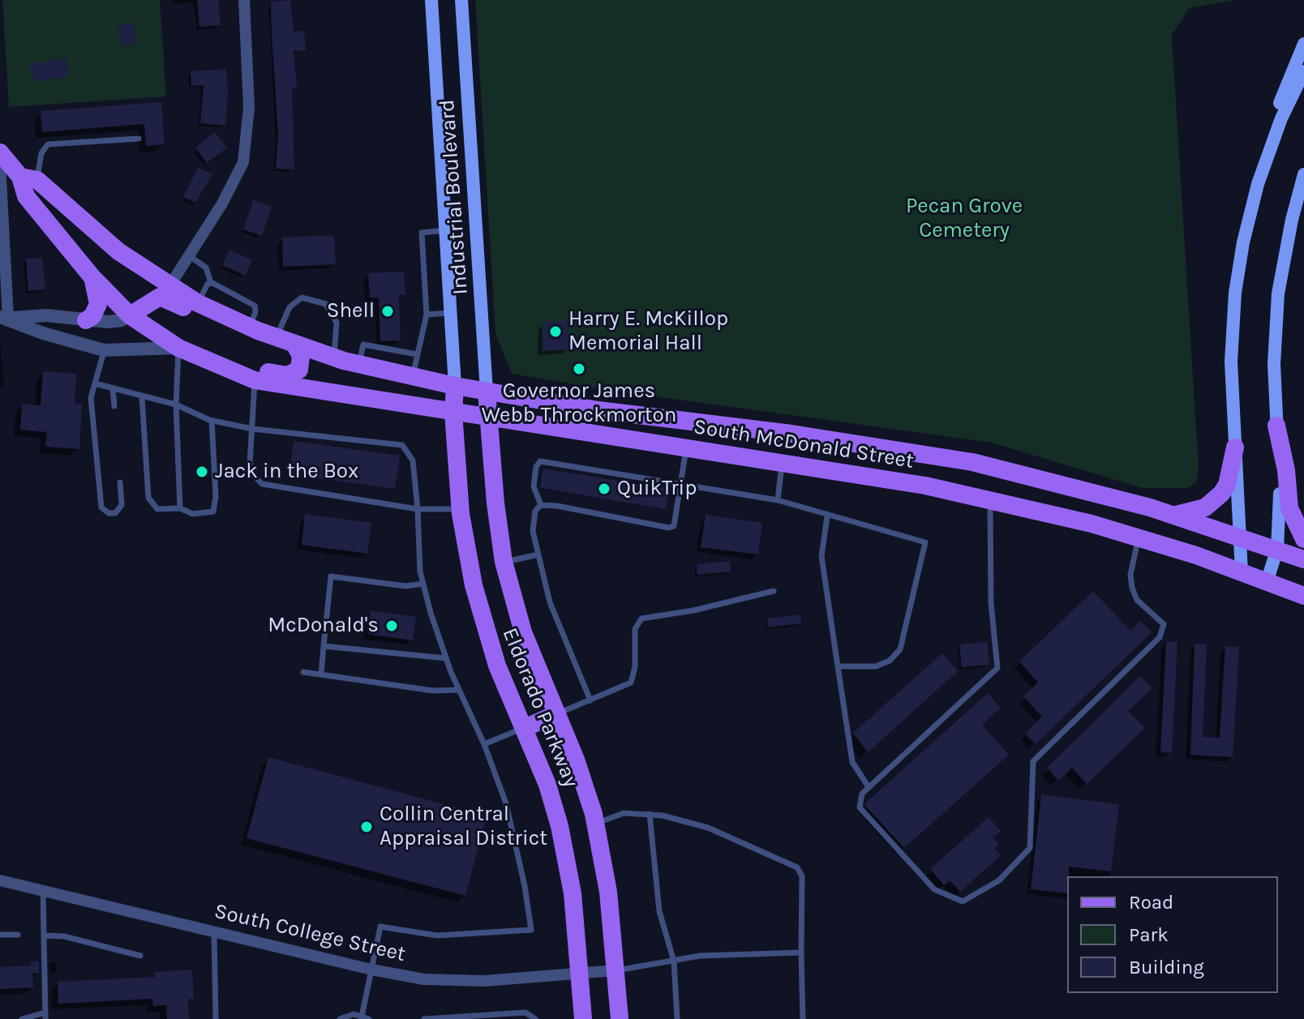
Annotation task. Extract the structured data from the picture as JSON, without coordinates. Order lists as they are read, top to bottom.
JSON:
{
  "streets": {
    "main road": ["Industrial Boulevard", "South McDonald Street", "Eldorado Parkway"],
    "street": ["South College Street"]
  },
  "crossings": [
    ["Industrial Boulevard", "South McDonald Street"],
    ["Industrial Boulevard", "Eldorado Parkway"],
    ["South McDonald Street", "Eldorado Parkway"],
    ["Eldorado Parkway", "South College Street"]
  ],
  "parks": ["Pecan Grove Cemetery"],
  "places": [
    "Shell",
    "Harry E. McKillop Memorial Hall",
    "Governor James Webb Throckmorton",
    "Jack in the Box",
    "QuikTrip",
    "McDonald's",
    "Collin Central Appraisal District"
  ],
  "legend": ["Road", "Park", "Building"]
}
